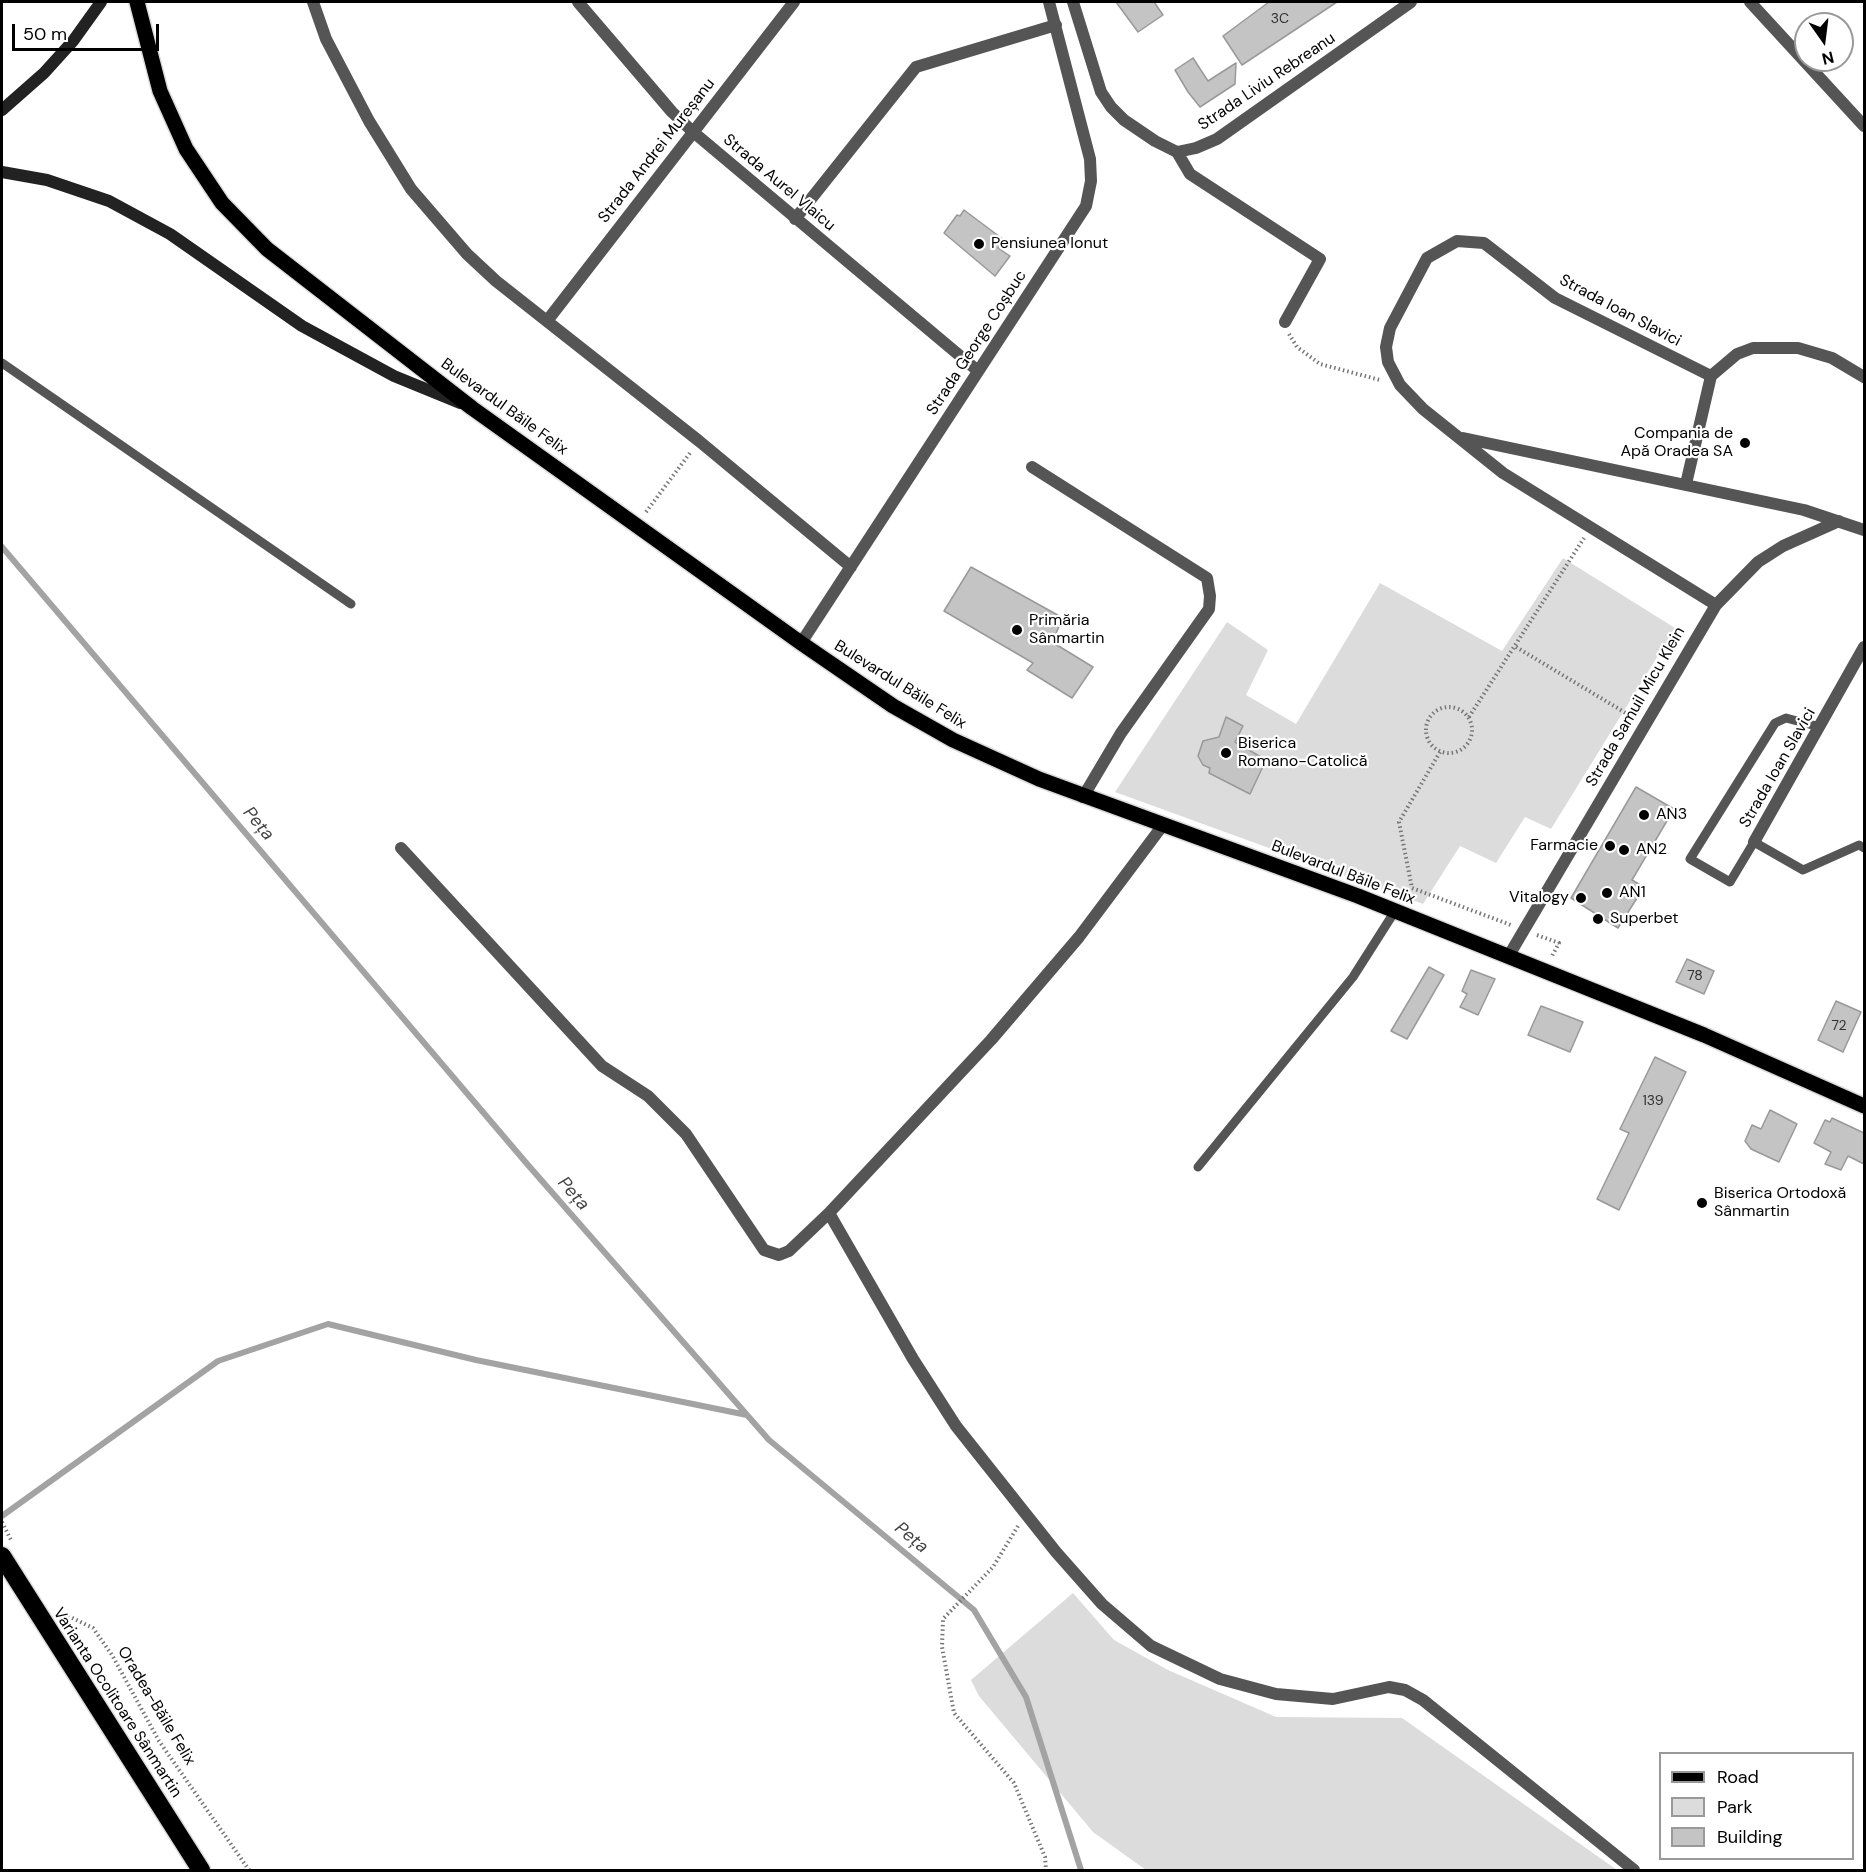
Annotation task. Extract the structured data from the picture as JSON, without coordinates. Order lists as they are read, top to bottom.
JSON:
{
  "streets": {
    "highway": ["Varianta Ocolitoare Sânmartin"],
    "main road": ["Bulevardul Băile Felix"],
    "street": [
      "Strada Liviu Rebreanu",
      "Strada Andrei Mureșanu",
      "Strada Aurel Vlaicu",
      "Strada Ioan Slavici",
      "Strada George Coșbuc",
      "Strada Samuil Micu Klein"
    ],
    "path": ["Oradea-Băile Felix"]
  },
  "crossings": [
    ["Strada Andrei Mureșanu", "Strada Aurel Vlaicu"],
    ["Strada Aurel Vlaicu", "Strada George Coșbuc"],
    ["Strada Ioan Slavici", "Strada Samuil Micu Klein"],
    ["Strada George Coșbuc", "Bulevardul Băile Felix"],
    ["Bulevardul Băile Felix", "Strada Samuil Micu Klein"]
  ],
  "water": ["Peța"],
  "places": [
    "Pensiunea Ionut",
    "Compania de Apă Oradea SA",
    "Primăria Sânmartin",
    "Biserica Romano-Catolică",
    "AN3",
    "Farmacie",
    "AN2",
    "AN1",
    "Vitalogy",
    "Superbet",
    "Biserica Ortodoxă Sânmartin"
  ],
  "house_numbers": [
    "3C",
    "78",
    "72",
    "139"
  ],
  "legend": ["Road", "Park", "Building"],
  "scale_bar": "50 m",
  "north": "bottom"
}
